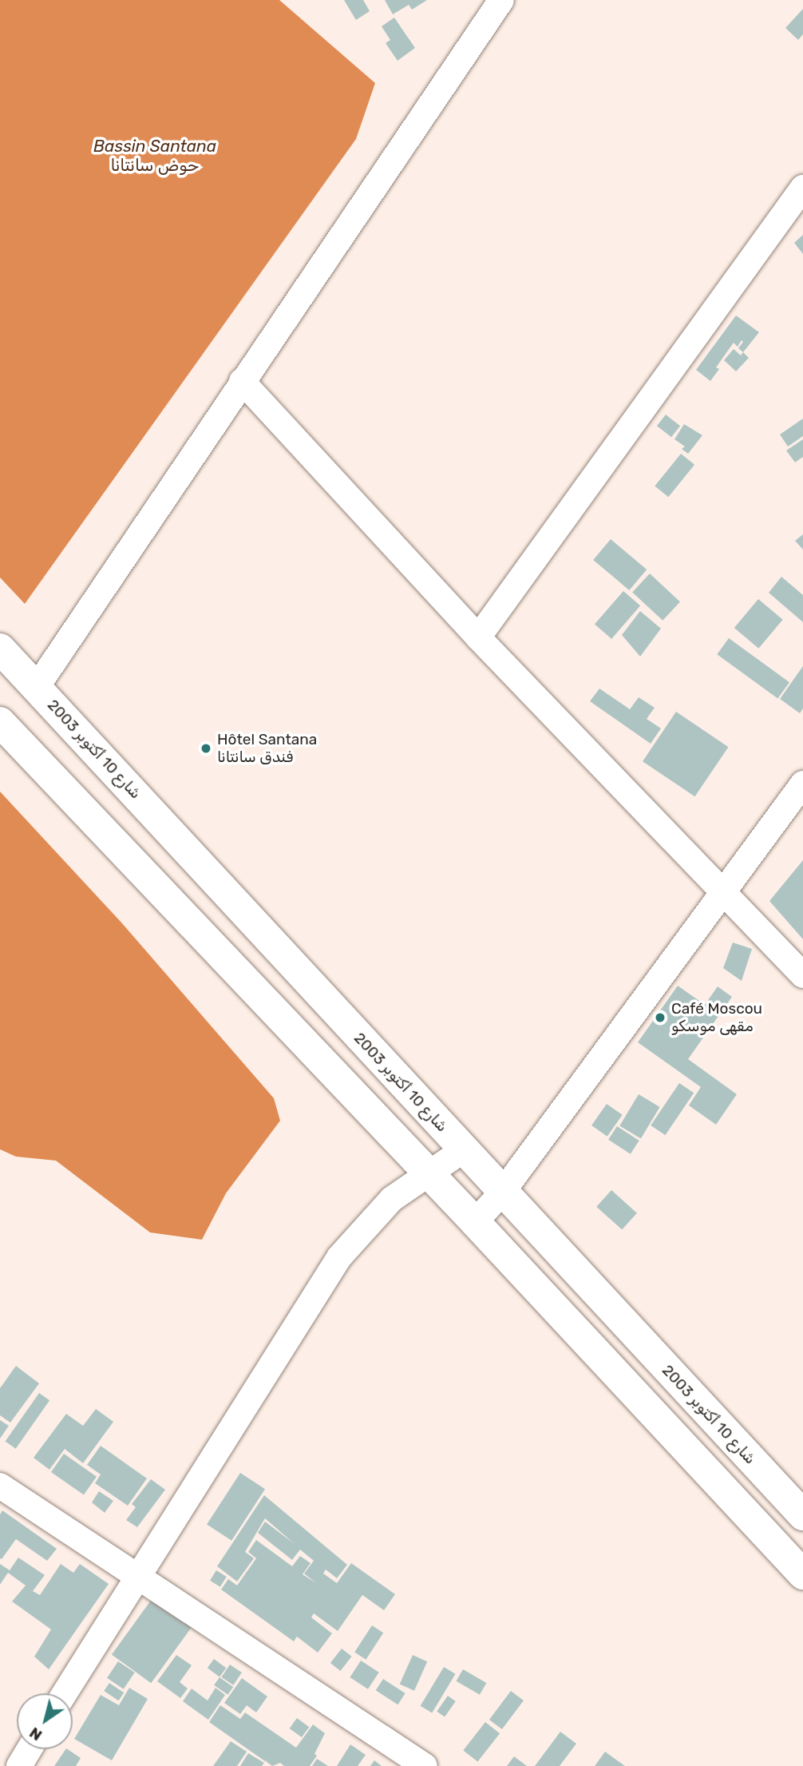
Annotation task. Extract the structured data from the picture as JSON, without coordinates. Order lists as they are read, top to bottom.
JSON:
{
  "streets": {
    "highway": ["شارع 10 أكتوبر 2003"]
  },
  "water": ["Bassin Santana حوض سانتانا"],
  "places": ["Hôtel Santana فندق سانتانا", "Café Moscou مقهى موسكو"],
  "north": "bottom left"
}
